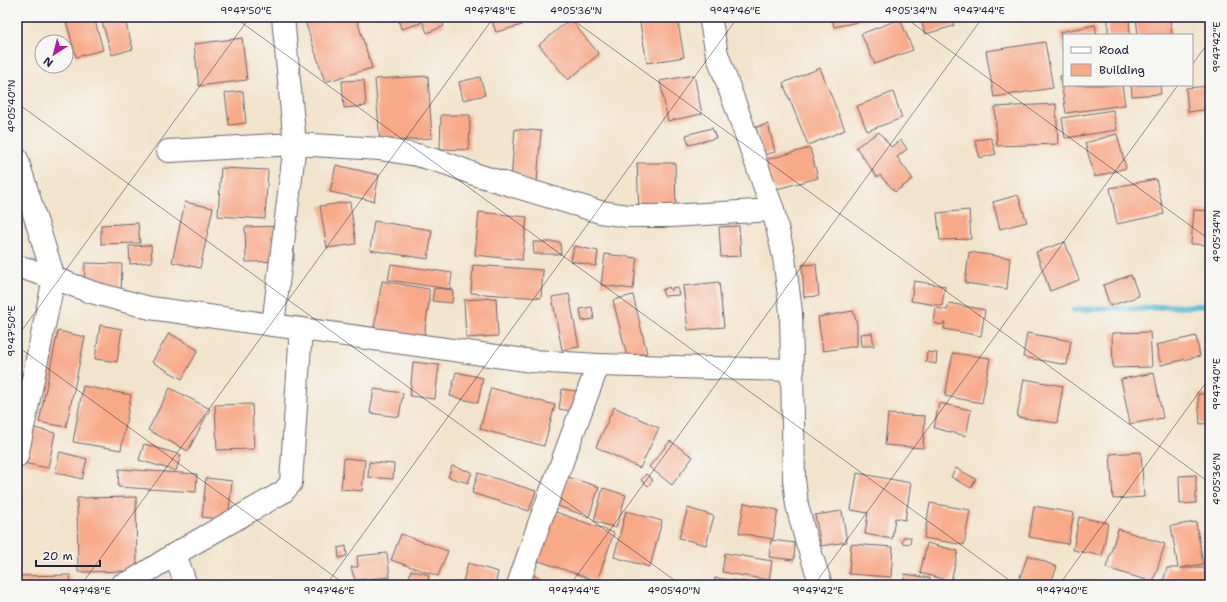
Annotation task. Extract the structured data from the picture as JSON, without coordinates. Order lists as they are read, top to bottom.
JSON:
{
  "legend": ["Road", "Building"],
  "scale_bar": "20 m",
  "north": "bottom left",
  "coordinates": [
    "9°47'50\"E",
    "9°47'48\"E",
    "4°05'36\"N",
    "9°47'46\"E",
    "4°05'34\"N",
    "9°47'44\"E",
    "9°47'42\"E",
    "4°05'40\"N",
    "9°47'40\"E"
  ]
}
